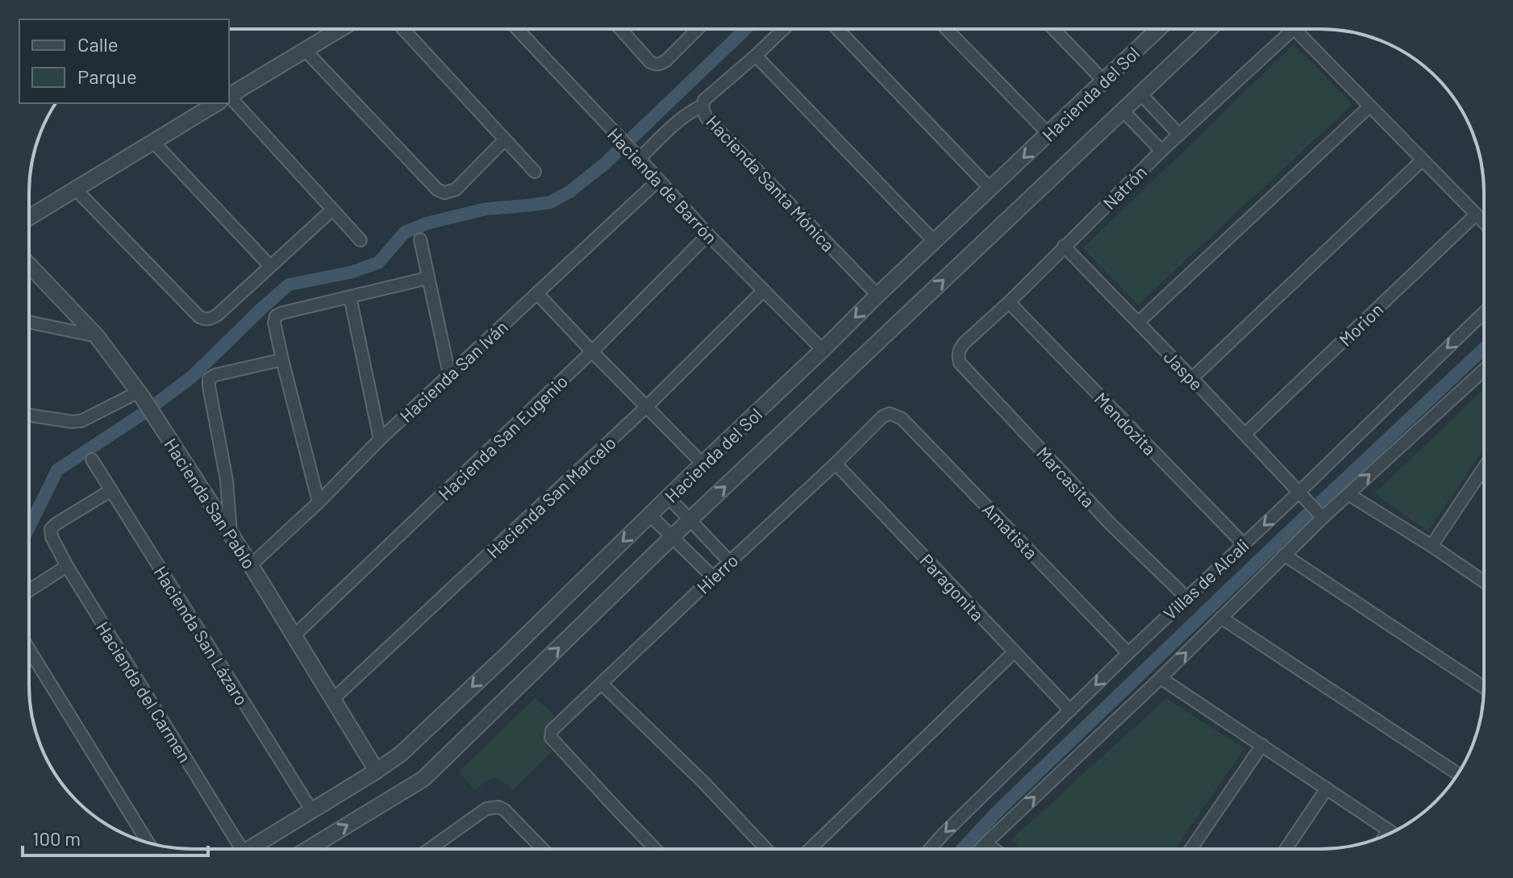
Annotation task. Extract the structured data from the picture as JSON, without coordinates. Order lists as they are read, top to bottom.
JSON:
{
  "streets": {
    "street": [
      "Hacienda del Sol",
      "Hacienda Santa Mónica",
      "Hacienda de Barrón",
      "Natrón",
      "Morion",
      "Jaspe",
      "Hacienda San Iván",
      "Mendozita",
      "Hacienda San Eugenio",
      "Marcasita",
      "Hacienda San Marcelo",
      "Hacienda San Pablo",
      "Amatista",
      "Hierro",
      "Villas de Alcali",
      "Paragonita",
      "Hacienda San Lázaro",
      "Hacienda del Carmen"
    ]
  },
  "crossings": [
    ["Hacienda del Sol", "Hacienda Santa Mónica"],
    ["Hacienda del Sol", "Hacienda de Barrón"],
    ["Hacienda del Sol", "Hacienda San Pablo"],
    ["Hacienda del Sol", "Hacienda San Lázaro"],
    ["Hacienda de Barrón", "Hacienda San Iván"],
    ["Hacienda de Barrón", "Hacienda San Eugenio"],
    ["Hacienda de Barrón", "Hacienda San Marcelo"],
    ["Natrón", "Jaspe"],
    ["Natrón", "Mendozita"],
    ["Natrón", "Marcasita"],
    ["Morion", "Jaspe"],
    ["Jaspe", "Villas de Alcali"],
    ["Hacienda San Iván", "Hacienda San Pablo"],
    ["Mendozita", "Villas de Alcali"],
    ["Hacienda San Eugenio", "Hacienda San Pablo"],
    ["Marcasita", "Villas de Alcali"],
    ["Hacienda San Marcelo", "Hacienda San Pablo"],
    ["Amatista", "Hierro"],
    ["Amatista", "Villas de Alcali"],
    ["Hierro", "Paragonita"],
    ["Villas de Alcali", "Paragonita"],
    ["Hacienda San Lázaro", "Hacienda del Carmen"]
  ],
  "legend": ["Calle", "Parque"],
  "scale_bar": "100 m"
}
